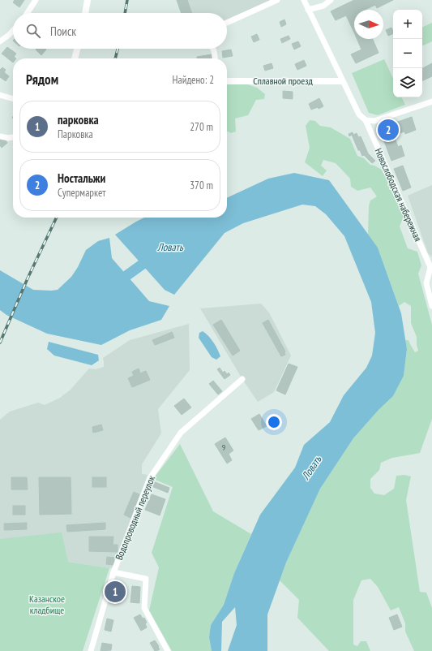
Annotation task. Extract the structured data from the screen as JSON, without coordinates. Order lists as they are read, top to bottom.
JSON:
{
  "streets": {
    "street": ["Сплавной проезд", "Новослободская набережная", "Водопроводный переулок"]
  },
  "crossings": [
    ["Сплавной проезд", "Новослободская набережная"]
  ],
  "water": ["Ловать"],
  "parks": ["Казанское кладбище"],
  "house_numbers": ["9"],
  "north": "right",
  "page": {
    "map_buttons": ["+", "−"],
    "search": "Поиск",
    "heading": ["Рядом", "Найдено: 2"],
    "list": [
      {
        "mark": "1",
        "name": "парковка",
        "note": "Парковка",
        "value": "270 m"
      },
      {
        "mark": "2",
        "name": "Ностальжи",
        "note": "Супермаркет",
        "value": "370 m"
      }
    ],
    "pins": ["2", "1"]
  }
}
